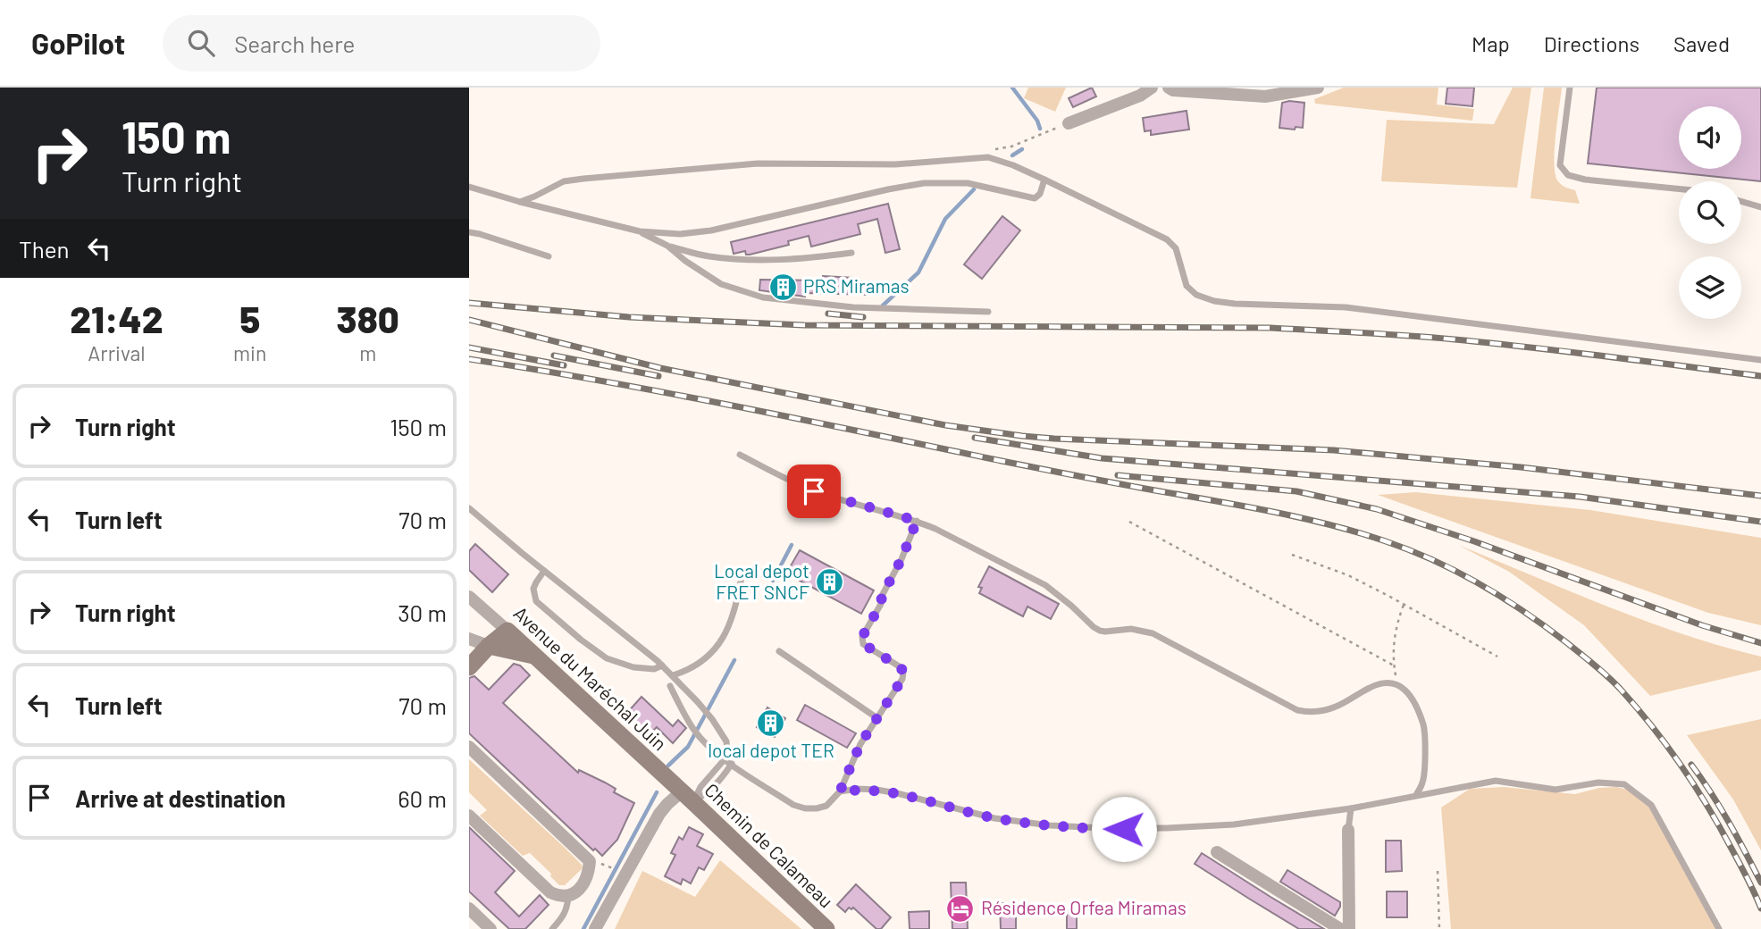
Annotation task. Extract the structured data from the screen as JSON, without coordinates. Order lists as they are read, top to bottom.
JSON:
{
  "streets": {
    "main road": ["Avenue du Maréchal Juin", "Chemin de Calameau"]
  },
  "crossings": [
    ["Avenue du Maréchal Juin", "Chemin de Calameau"]
  ],
  "places": {
    "building": ["PRS Miramas", "Local depot FRET SNCF", "local depot TER"],
    "hotel": ["Résidence Orfea Miramas"]
  },
  "page": {
    "header": "GoPilot",
    "search": "Search here",
    "nav": ["Map", "Directions", "Saved"],
    "turn": ["150 m", "Turn right"],
    "then": "Then",
    "eta": [
      "21:42",
      "Arrival",
      "5",
      "min",
      "380",
      "m"
    ],
    "list": [
      {
        "name": "Turn right",
        "value": "150 m"
      },
      {
        "name": "Turn left",
        "value": "70 m"
      },
      {
        "name": "Turn right",
        "value": "30 m"
      },
      {
        "name": "Turn left",
        "value": "70 m"
      },
      {
        "name": "Arrive at destination",
        "value": "60 m"
      }
    ]
  }
}
